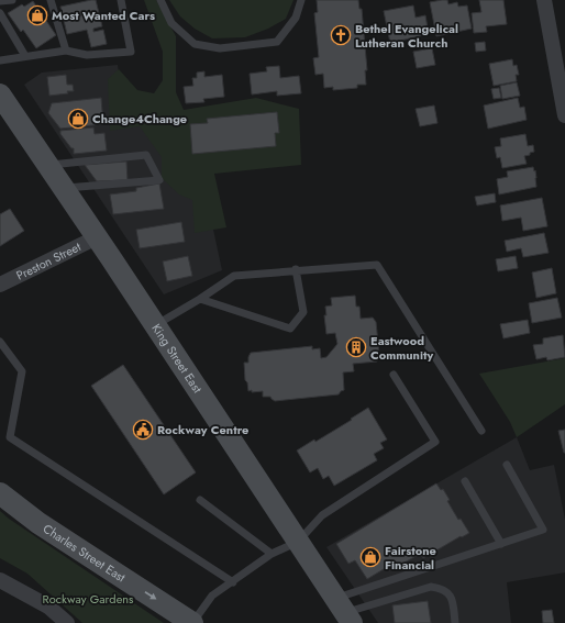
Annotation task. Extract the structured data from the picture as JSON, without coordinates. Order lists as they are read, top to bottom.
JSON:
{
  "streets": {
    "main road": ["King Street East", "Charles Street East"],
    "street": ["Preston Street"]
  },
  "crossings": [
    ["Preston Street", "King Street East"]
  ],
  "one_way": ["Charles Street East"],
  "parks": ["Rockway Gardens"],
  "places": {
    "shop": ["Most Wanted Cars", "Change4Change", "Fairstone Financial"],
    "church": ["Bethel Evangelical Lutheran Church"],
    "building": ["Eastwood Community"],
    "public building": ["Rockway Centre"]
  }
}
